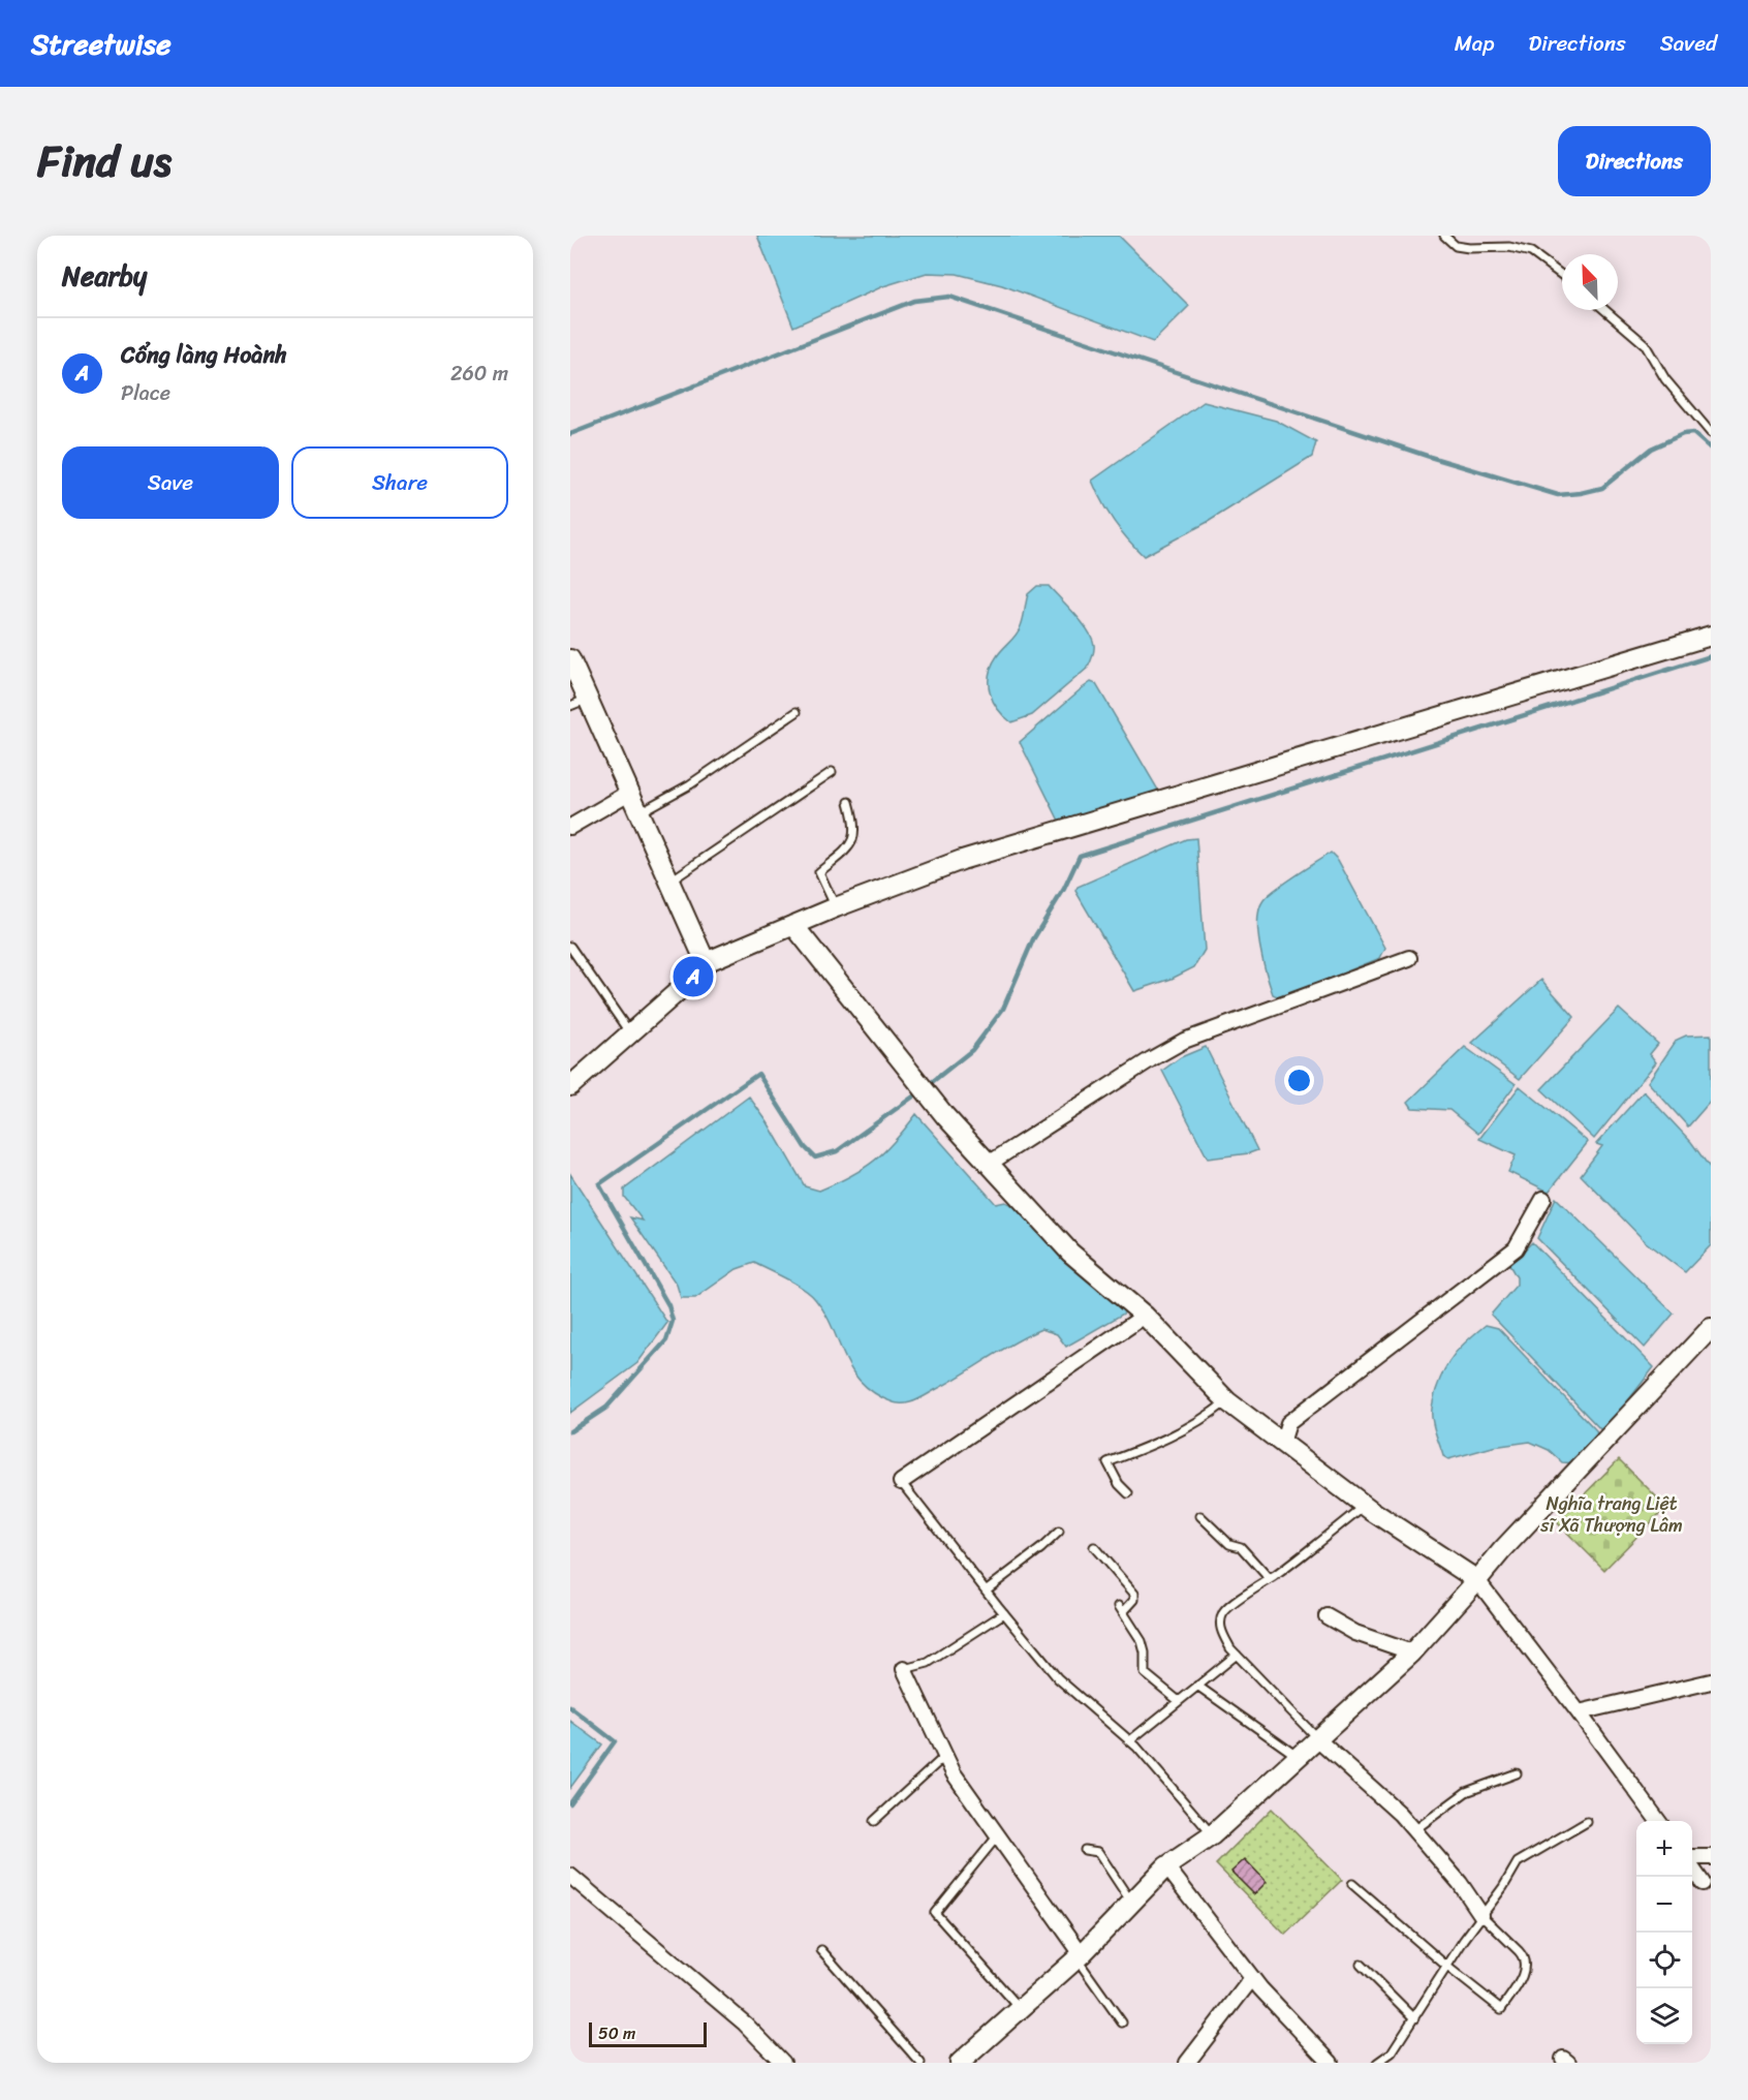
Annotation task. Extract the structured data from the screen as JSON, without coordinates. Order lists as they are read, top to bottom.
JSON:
{
  "parks": ["Nghĩa trang Liệt sĩ Xã Thượng Lâm"],
  "scale_bar": "50 m",
  "north": "top left",
  "page": {
    "header": "Streetwise",
    "nav": ["Map", "Directions", "Saved"],
    "title": "Find us",
    "buttons": [
      "Directions",
      ["Save", "Share"]
    ],
    "heading": "Nearby",
    "list": [
      {
        "mark": "A",
        "name": "Cổng làng Hoành",
        "note": "Place",
        "value": "260 m"
      }
    ],
    "pins": "A",
    "map_buttons": ["+", "−"],
    "scale": "50 m"
  }
}
